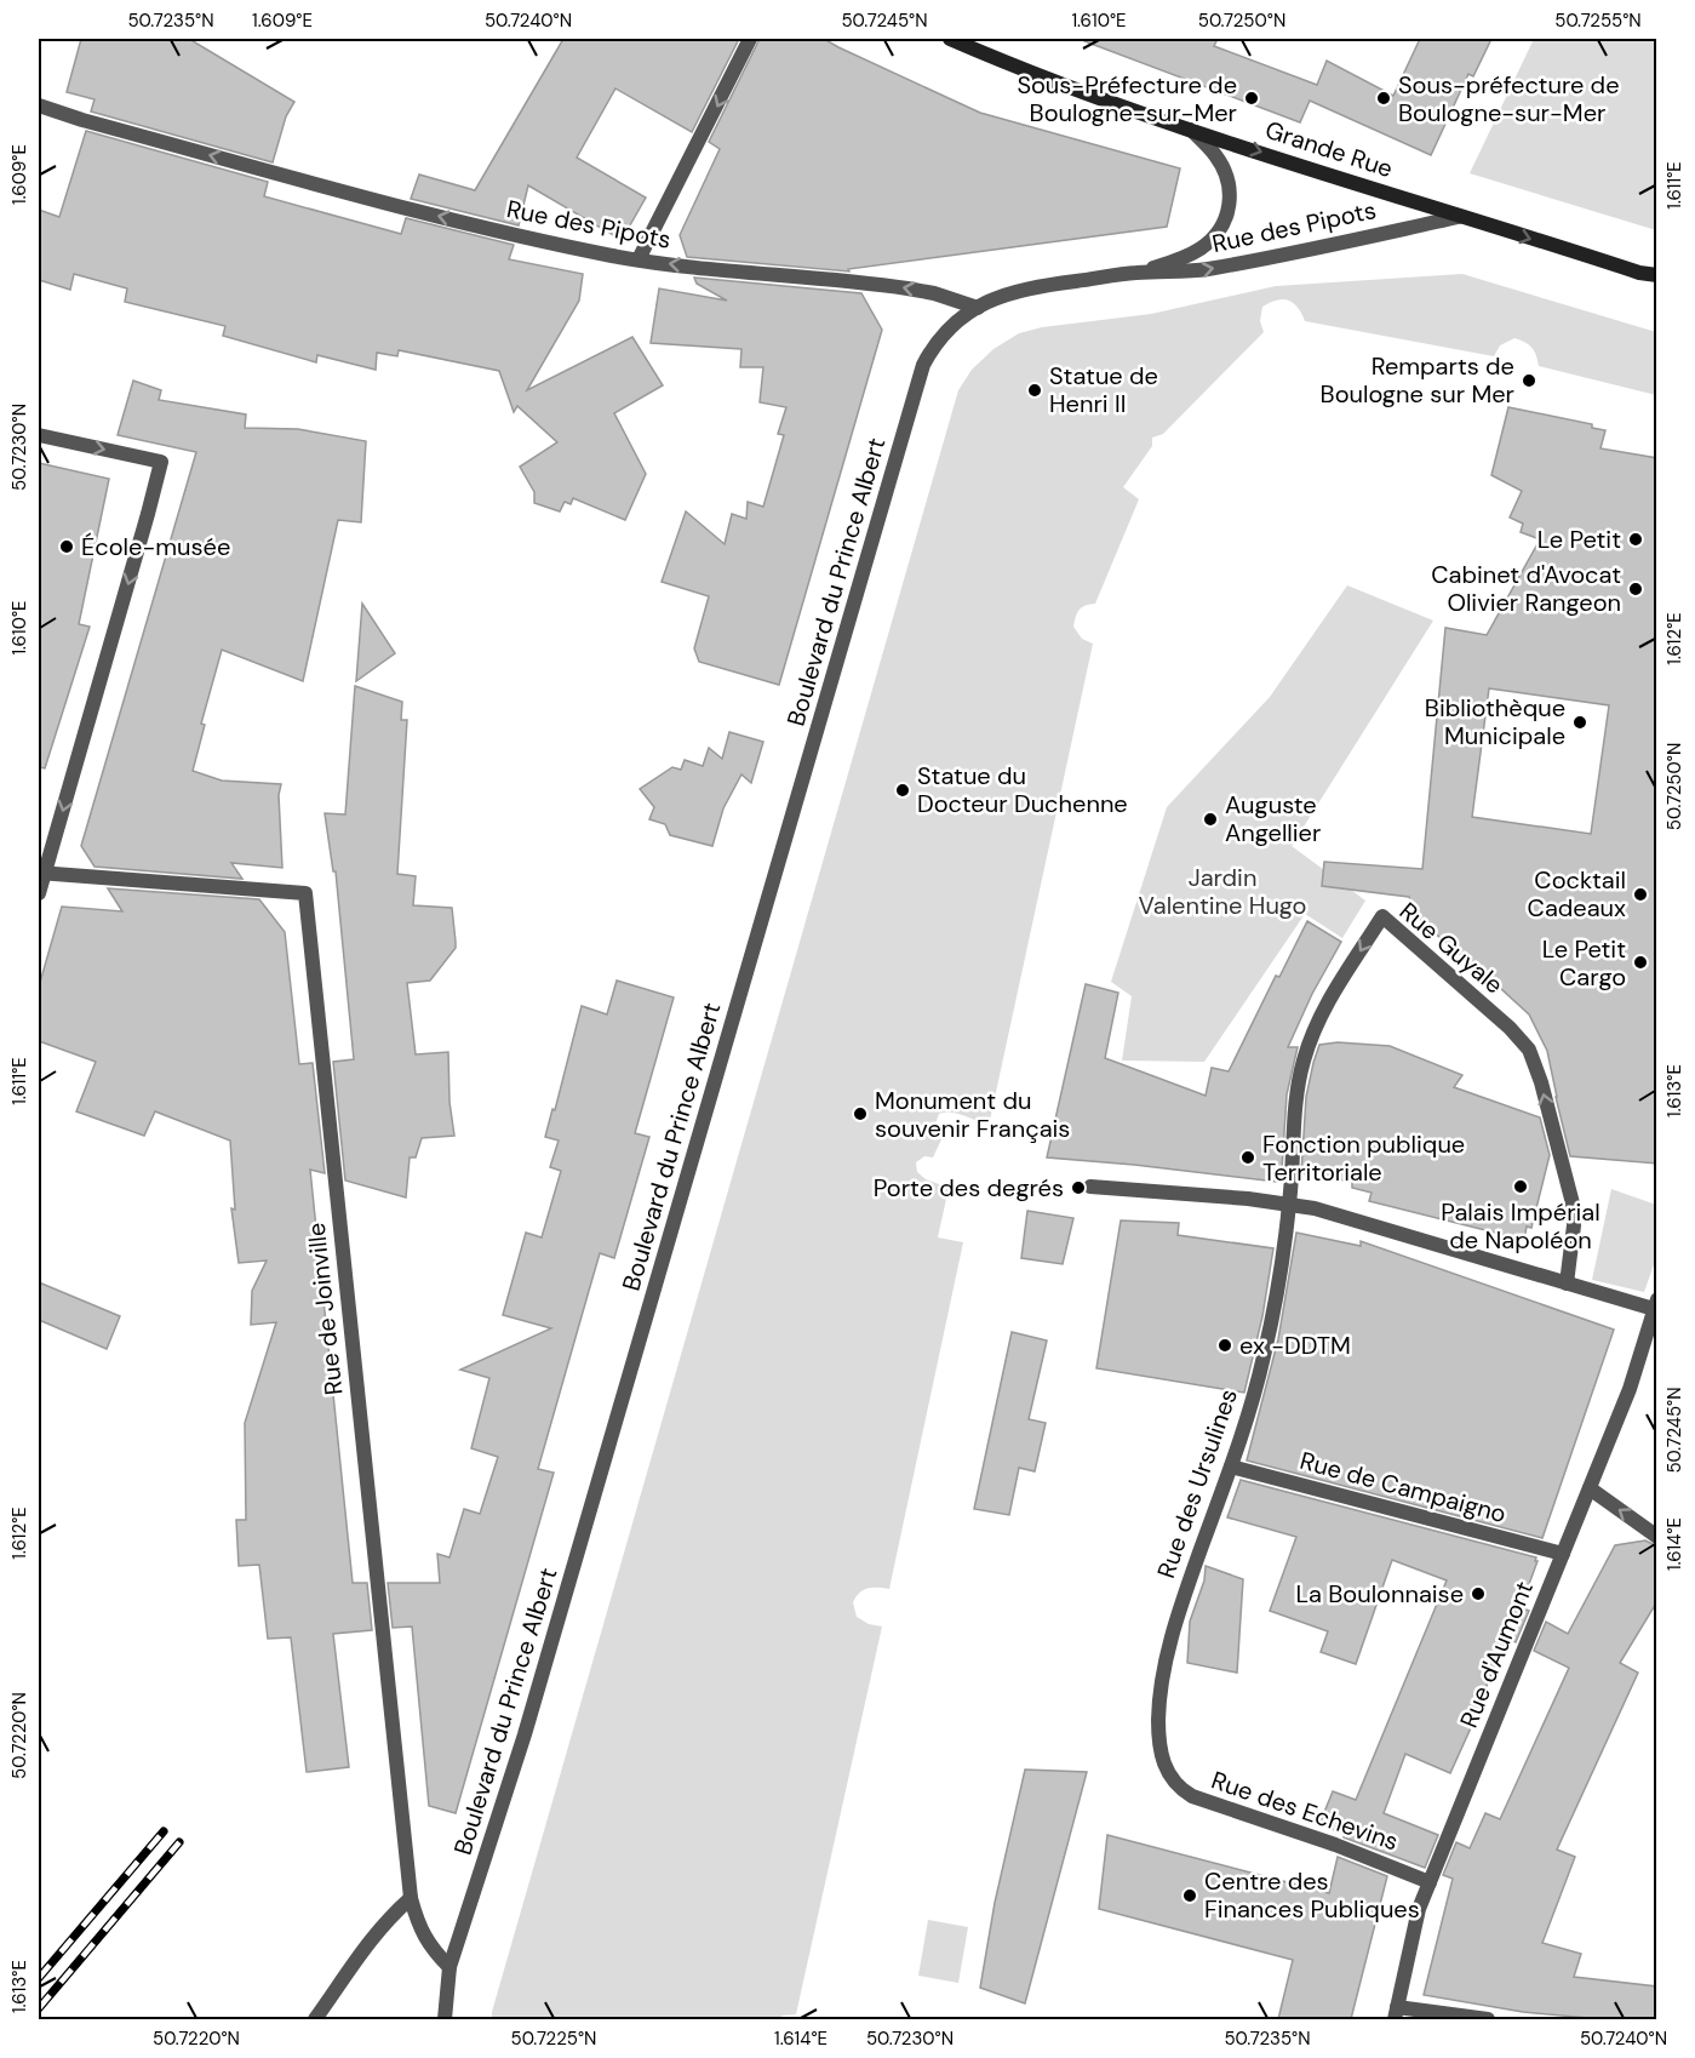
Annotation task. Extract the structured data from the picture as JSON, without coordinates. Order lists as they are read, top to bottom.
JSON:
{
  "streets": {
    "main road": ["Grande Rue"],
    "street": [
      "Rue des Pipots",
      "Boulevard du Prince Albert",
      "Rue Guyale",
      "Rue de Joinville",
      "Rue des Ursulines",
      "Rue de Campaigno",
      "Rue d'Aumont",
      "Rue des Echevins"
    ]
  },
  "crossings": [
    ["Grande Rue", "Rue des Pipots"],
    ["Rue des Pipots", "Boulevard du Prince Albert"],
    ["Boulevard du Prince Albert", "Rue de Joinville"],
    ["Rue Guyale", "Rue des Ursulines"],
    ["Rue des Ursulines", "Rue de Campaigno"],
    ["Rue des Ursulines", "Rue des Echevins"],
    ["Rue de Campaigno", "Rue d'Aumont"],
    ["Rue d'Aumont", "Rue des Echevins"]
  ],
  "one_way": ["Grande Rue"],
  "parks": ["Jardin Valentine Hugo"],
  "places": [
    "Sous-Préfecture de Boulogne-sur-Mer",
    "Sous-préfecture de Boulogne-sur-Mer",
    "Remparts de Boulogne sur Mer",
    "Statue de Henri II",
    "Le Petit",
    "École-musée",
    "Cabinet d'Avocat Olivier Rangeon",
    "Bibliothèque Municipale",
    "Statue du Docteur Duchenne",
    "Auguste Angellier",
    "Cocktail Cadeaux",
    "Le Petit Cargo",
    "Monument du souvenir Français",
    "Fonction publique Territoriale",
    "Palais Impérial de Napoléon",
    "Porte des degrés",
    "ex -DDTM",
    "La Boulonnaise",
    "Centre des Finances Publiques"
  ],
  "coordinates": [
    "50.7235°N",
    "1.609°E",
    "50.7240°N",
    "50.7245°N",
    "1.610°E",
    "50.7250°N",
    "50.7255°N",
    "1.611°E",
    "50.7230°N",
    "1.612°E",
    "1.613°E",
    "1.614°E",
    "50.7220°N",
    "50.7225°N"
  ]
}
